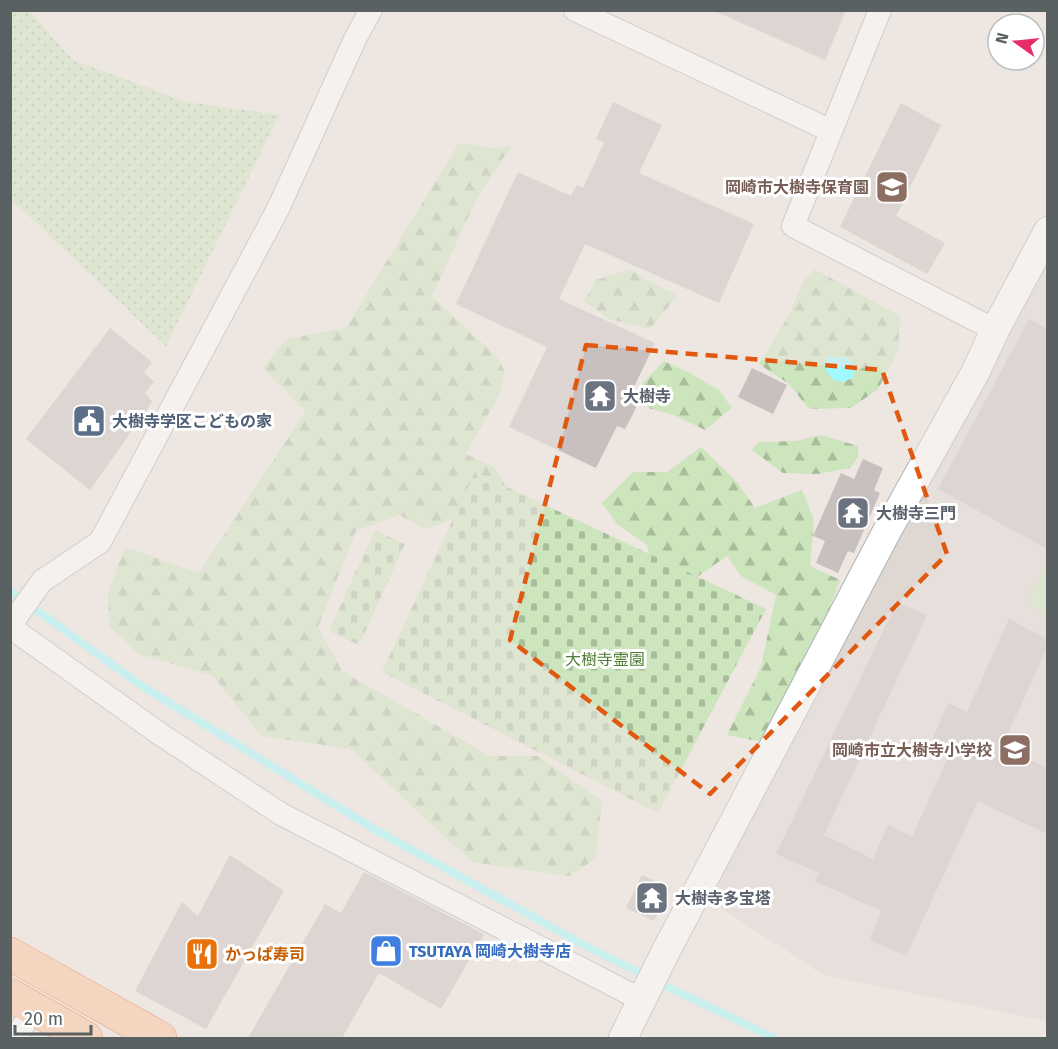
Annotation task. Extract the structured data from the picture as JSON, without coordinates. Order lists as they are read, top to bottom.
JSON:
{
  "parks": ["大樹寺霊園"],
  "places": {
    "school or university": ["岡崎市大樹寺保育園", "岡崎市立大樹寺小学校"],
    "temple": ["大樹寺", "大樹寺三門", "大樹寺多宝塔"],
    "public building": ["大樹寺学区こどもの家"],
    "shop": ["TSUTAYA 岡崎大樹寺店"],
    "restaurant": ["かっぱ寿司"]
  },
  "scale_bar": "20 m",
  "north": "left"
}
